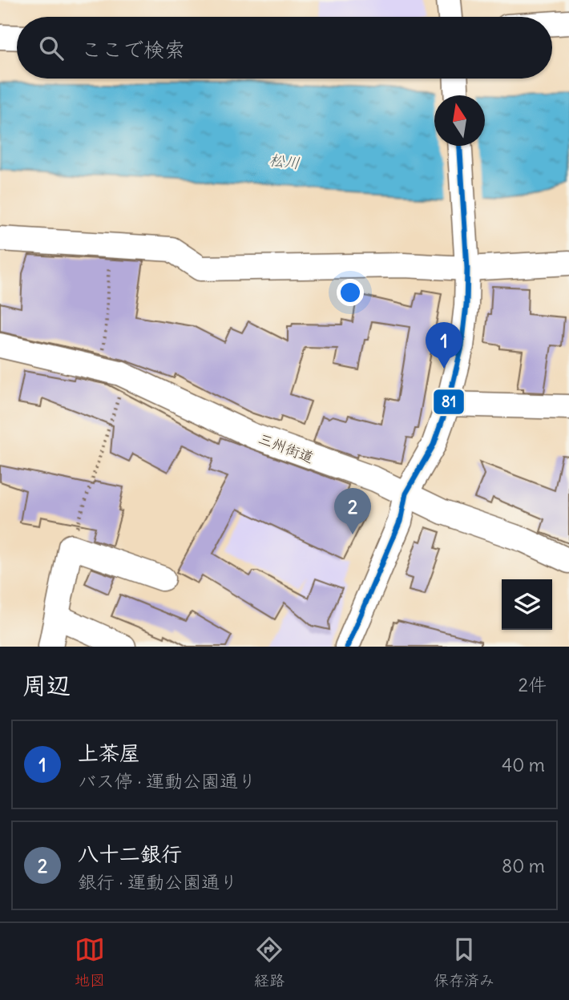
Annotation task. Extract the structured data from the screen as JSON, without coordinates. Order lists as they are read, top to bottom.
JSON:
{
  "streets": {
    "street": ["三州街道"]
  },
  "water": ["松川"],
  "lines": ["transit line 81"],
  "north": "top",
  "page": {
    "search": "ここで検索",
    "pins": ["1", "2"],
    "heading": ["周辺", "2件"],
    "list": [
      {
        "mark": "1",
        "name": "上茶屋",
        "note": "バス停 · 運動公園通り",
        "value": "40 m"
      },
      {
        "mark": "2",
        "name": "八十二銀行",
        "note": "銀行 · 運動公園通り",
        "value": "80 m"
      }
    ],
    "nav": ["地図", "経路", "保存済み"]
  }
}
